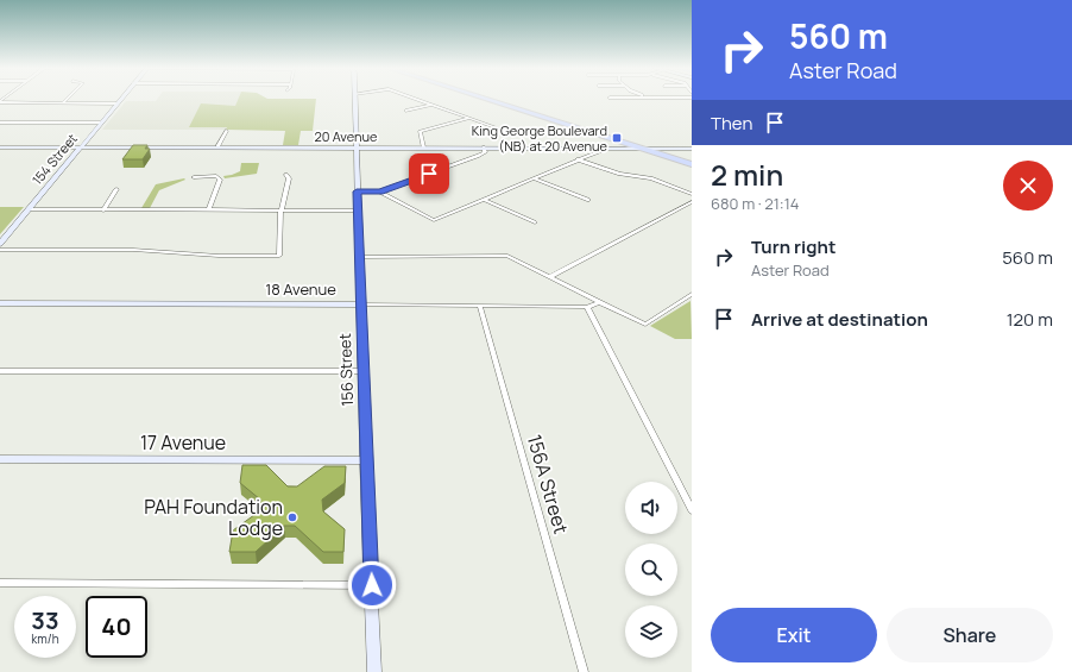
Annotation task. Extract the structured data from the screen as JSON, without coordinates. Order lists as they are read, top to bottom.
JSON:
{
  "streets": {
    "street": [
      "20 Avenue",
      "154 Street",
      "18 Avenue",
      "156 Street",
      "17 Avenue",
      "156A Street"
    ]
  },
  "crossings": [
    ["20 Avenue", "154 Street"],
    ["20 Avenue", "156 Street"],
    ["18 Avenue", "156 Street"],
    ["18 Avenue", "156A Street"],
    ["156 Street", "17 Avenue"]
  ],
  "places": {
    "transit": ["King George Boulevard (NB) at 20 Avenue"],
    "other": ["PAH Foundation Lodge"]
  },
  "page": {
    "turn": ["560 m", "Aster Road"],
    "then": "Then",
    "heading": ["2 min", "680 m · 21:14"],
    "list": [
      {
        "name": "Turn right",
        "note": "Aster Road",
        "value": "560 m"
      },
      {
        "name": "Arrive at destination",
        "value": "120 m"
      }
    ],
    "speed": "33 km/h",
    "limit": "40",
    "buttons": ["Exit", "Share"]
  }
}
